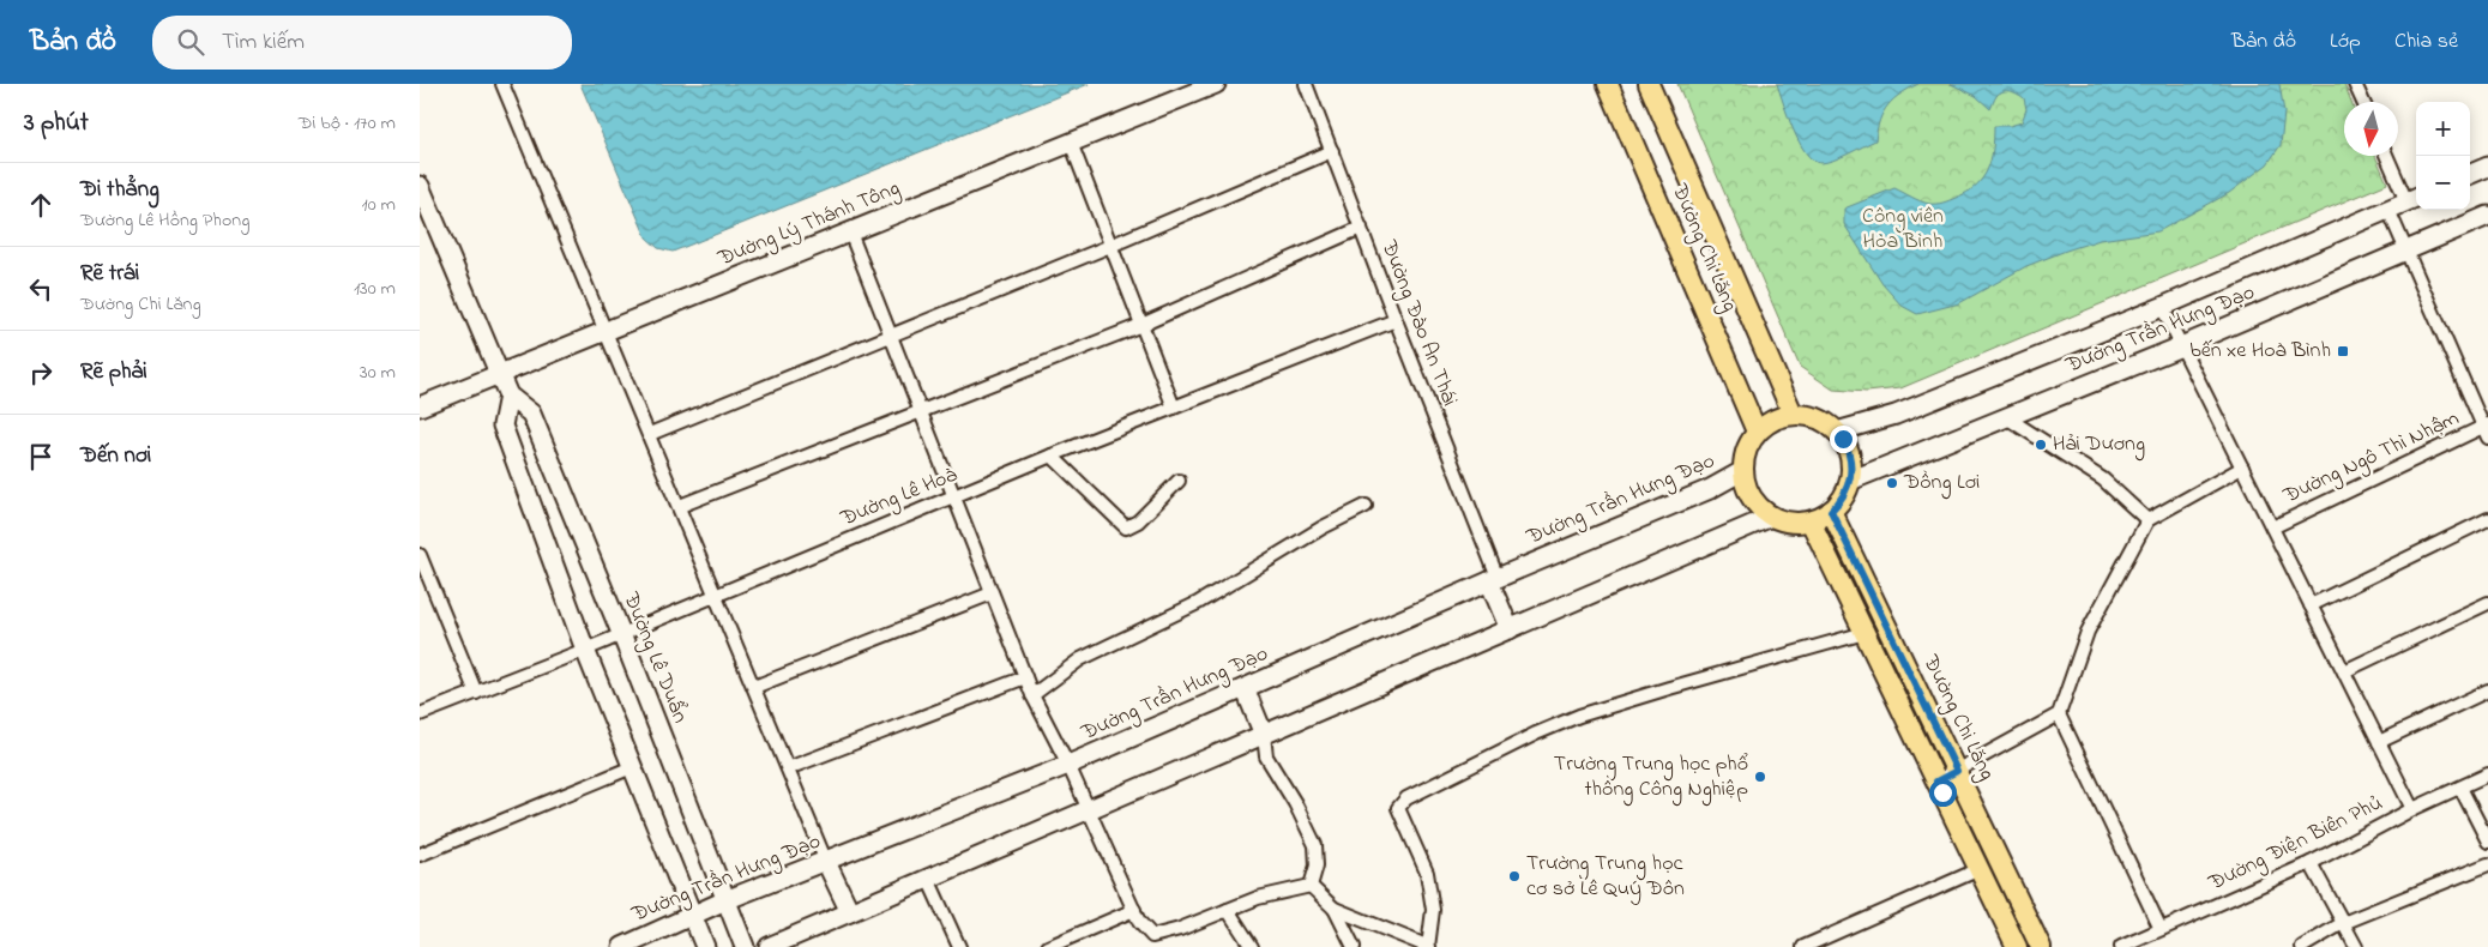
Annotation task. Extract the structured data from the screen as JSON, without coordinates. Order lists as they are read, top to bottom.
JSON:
{
  "streets": {
    "main road": [
      "Đường Lý Thánh Tông",
      "Đường Chi Lăng",
      "Đường Trần Hưng Đạo",
      "Đường Lê Duẩn"
    ],
    "street": [
      "Đường Đào An Thái",
      "Đường Ngô Thì Nhậm",
      "Đường Lê Hoà",
      "Đường Điện Biên Phủ"
    ]
  },
  "crossings": [
    ["Đường Lý Thánh Tông", "Đường Lê Duẩn"],
    ["Đường Chi Lăng", "Đường Trần Hưng Đạo"],
    ["Đường Đào An Thái", "Đường Trần Hưng Đạo"],
    ["Đường Đào An Thái", "Đường Lê Hoà"],
    ["Đường Trần Hưng Đạo", "Đường Lê Duẩn"],
    ["Đường Lê Hoà", "Đường Lê Duẩn"]
  ],
  "parks": ["Công viên Hòa Bình"],
  "places": {
    "transit": ["bến xe Hoà Bình"],
    "other": [
      "Hải Dương",
      "Đồng Lơi",
      "Trường Trung học phổ thông Công Nghiệp",
      "Trường Trung học cơ sở Lê Quý Đôn"
    ]
  },
  "north": "bottom",
  "page": {
    "header": "Bản đồ",
    "search": "Tìm kiếm",
    "nav": ["Bản đồ", "Lớp", "Chia sẻ"],
    "heading": ["3 phút", "Đi bộ · 170 m"],
    "map_buttons": ["+", "−"],
    "list": [
      ["Đi thẳng", "Đường Lê Hồng Phong", "10 m"],
      ["Rẽ trái", "Đường Chi Lăng", "130 m"],
      ["Rẽ phải", "30 m"],
      "Đến nơi"
    ]
  }
}
